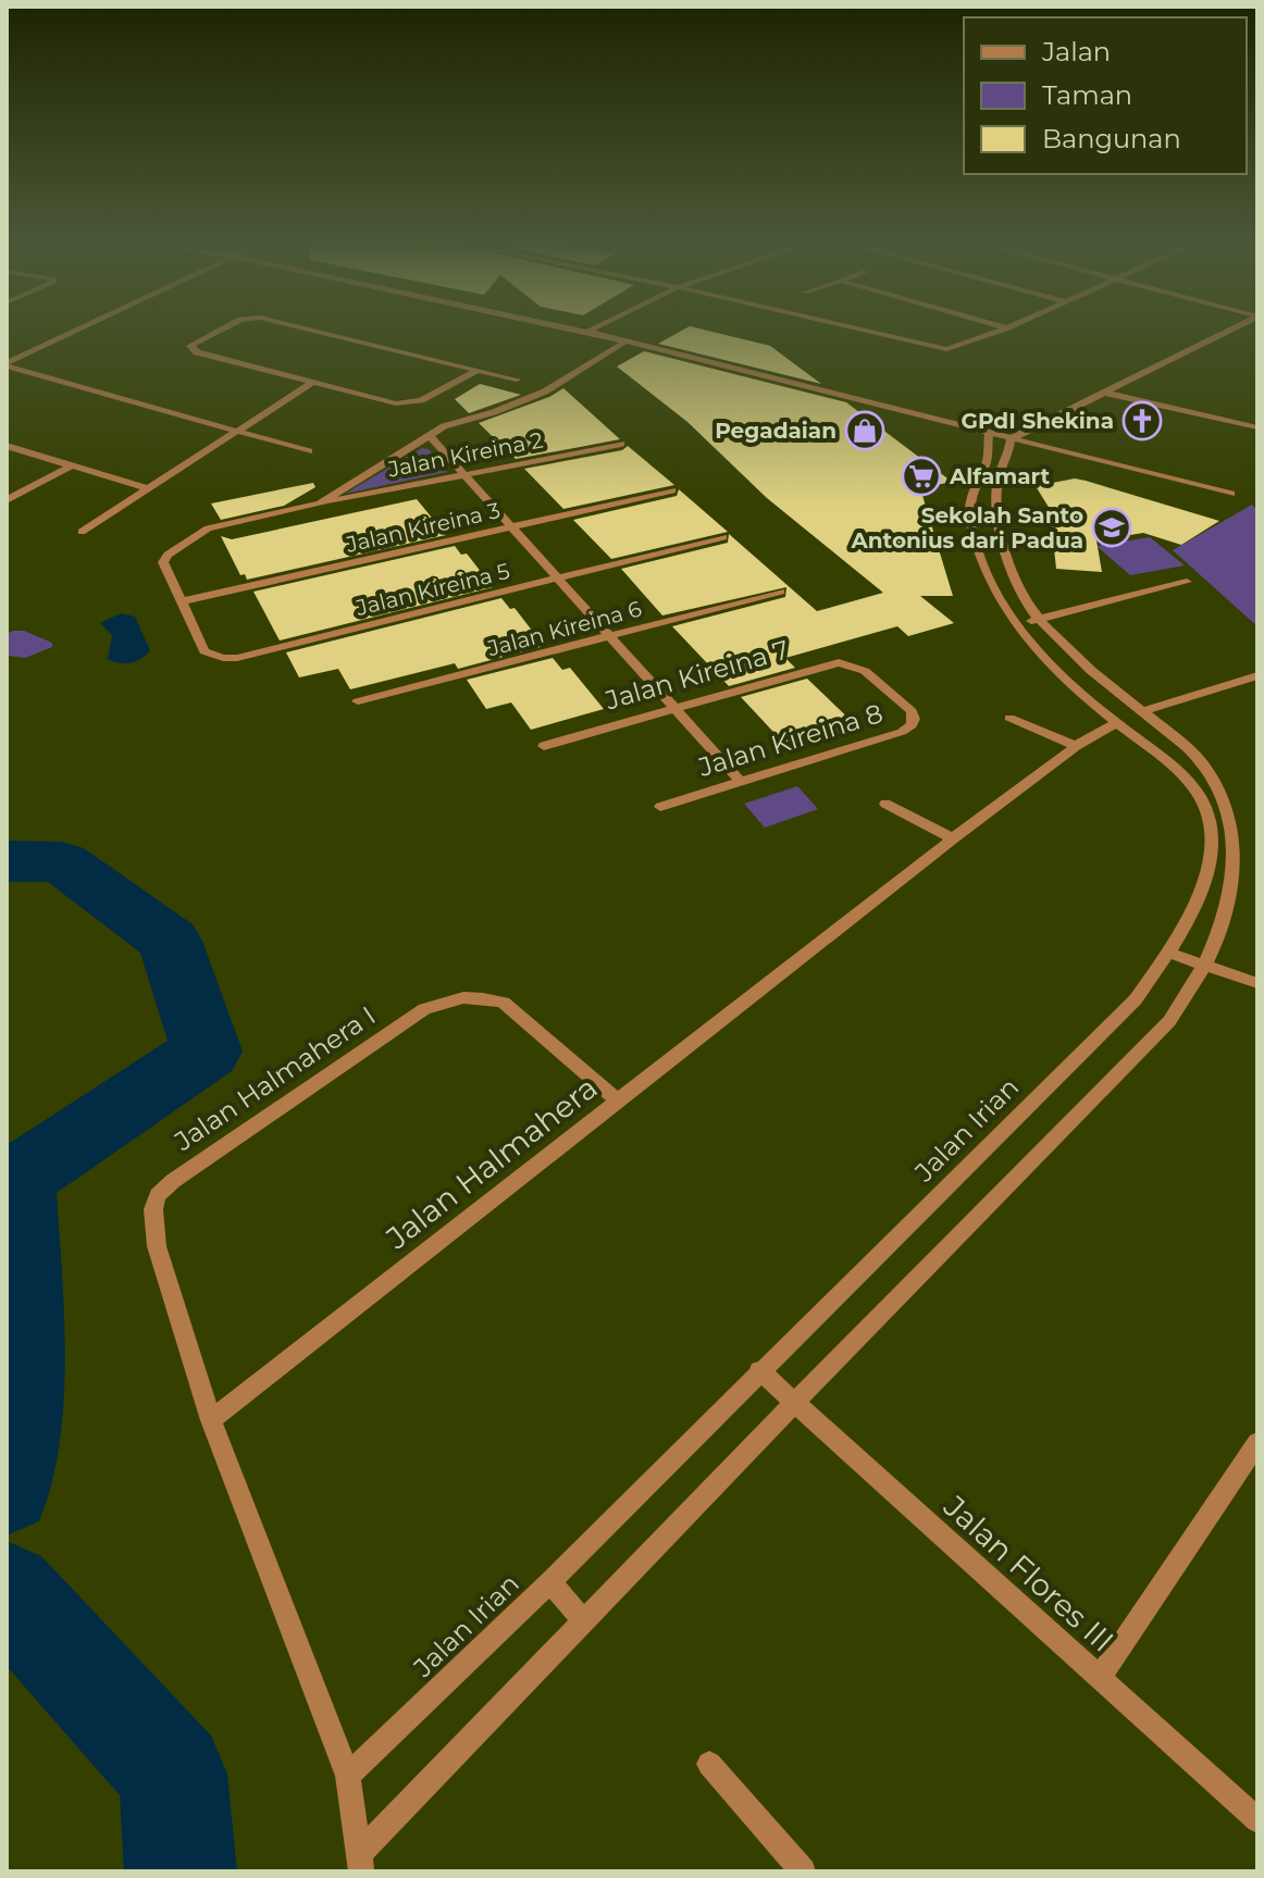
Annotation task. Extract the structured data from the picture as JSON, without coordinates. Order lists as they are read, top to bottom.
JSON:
{
  "streets": {
    "street": [
      "Jalan Kireina 2",
      "Jalan Kireina 3",
      "Jalan Kireina 5",
      "Jalan Kireina 6",
      "Jalan Kireina 7",
      "Jalan Kireina 8",
      "Jalan Halmahera I",
      "Jalan Irian",
      "Jalan Halmahera",
      "Jalan Flores III"
    ]
  },
  "crossings": [
    ["Jalan Kireina 2", "Jalan Kireina 3"],
    ["Jalan Kireina 2", "Jalan Kireina 5"],
    ["Jalan Kireina 3", "Jalan Kireina 5"],
    ["Jalan Kireina 7", "Jalan Kireina 8"],
    ["Jalan Halmahera I", "Jalan Halmahera"],
    ["Jalan Irian", "Jalan Halmahera"],
    ["Jalan Irian", "Jalan Flores III"]
  ],
  "places": {
    "church": ["GPdI Shekina"],
    "shop": ["Pegadaian"],
    "supermarket": ["Alfamart"],
    "school or university": ["Sekolah Santo Antonius dari Padua"]
  },
  "legend": ["Jalan", "Taman", "Bangunan"]
}
